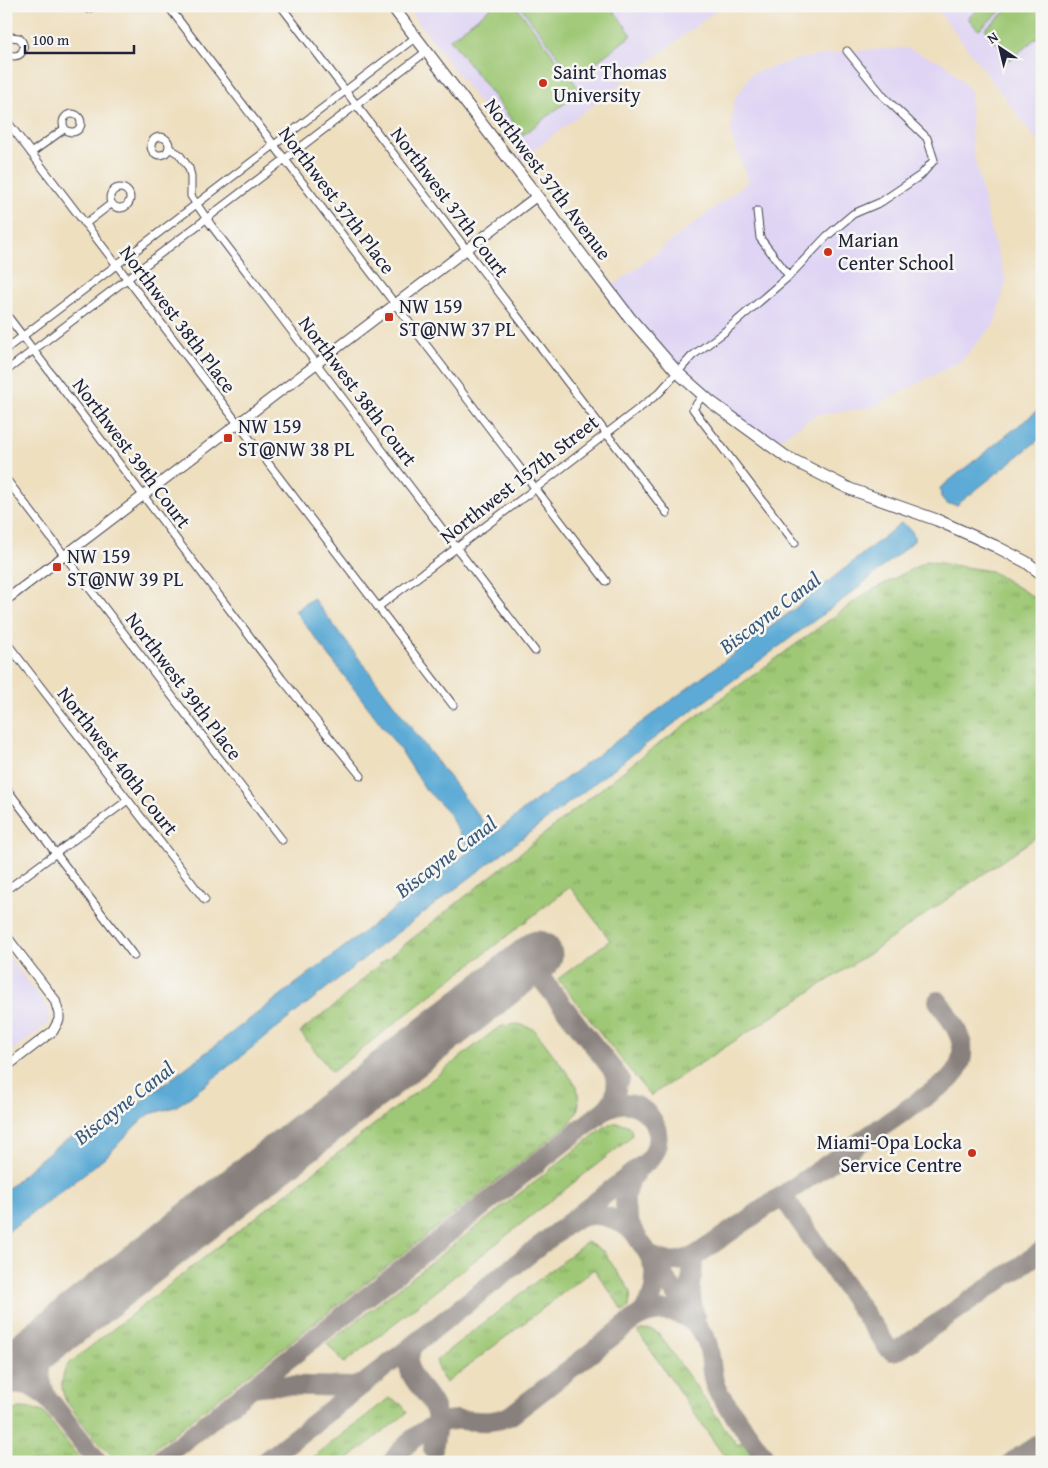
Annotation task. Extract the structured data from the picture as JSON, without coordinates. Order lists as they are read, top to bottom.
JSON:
{
  "streets": {
    "main road": ["Northwest 37th Avenue"],
    "street": [
      "Northwest 37th Place",
      "Northwest 37th Court",
      "Northwest 38th Place",
      "Northwest 38th Court",
      "Northwest 39th Court",
      "Northwest 157th Street",
      "Northwest 39th Place",
      "Northwest 40th Court"
    ]
  },
  "crossings": [
    ["Northwest 37th Avenue", "Northwest 157th Street"],
    ["Northwest 37th Place", "Northwest 157th Street"],
    ["Northwest 37th Court", "Northwest 157th Street"],
    ["Northwest 38th Place", "Northwest 157th Street"],
    ["Northwest 38th Court", "Northwest 157th Street"]
  ],
  "water": ["Biscayne Canal"],
  "places": {
    "other": ["Saint Thomas University", "Marian Center School", "Miami-Opa Locka Service Centre"],
    "transit": ["NW 159 ST@NW 37 PL", "NW 159 ST@NW 38 PL", "NW 159 ST@NW 39 PL"]
  },
  "scale_bar": "100 m",
  "north": "top left"
}
